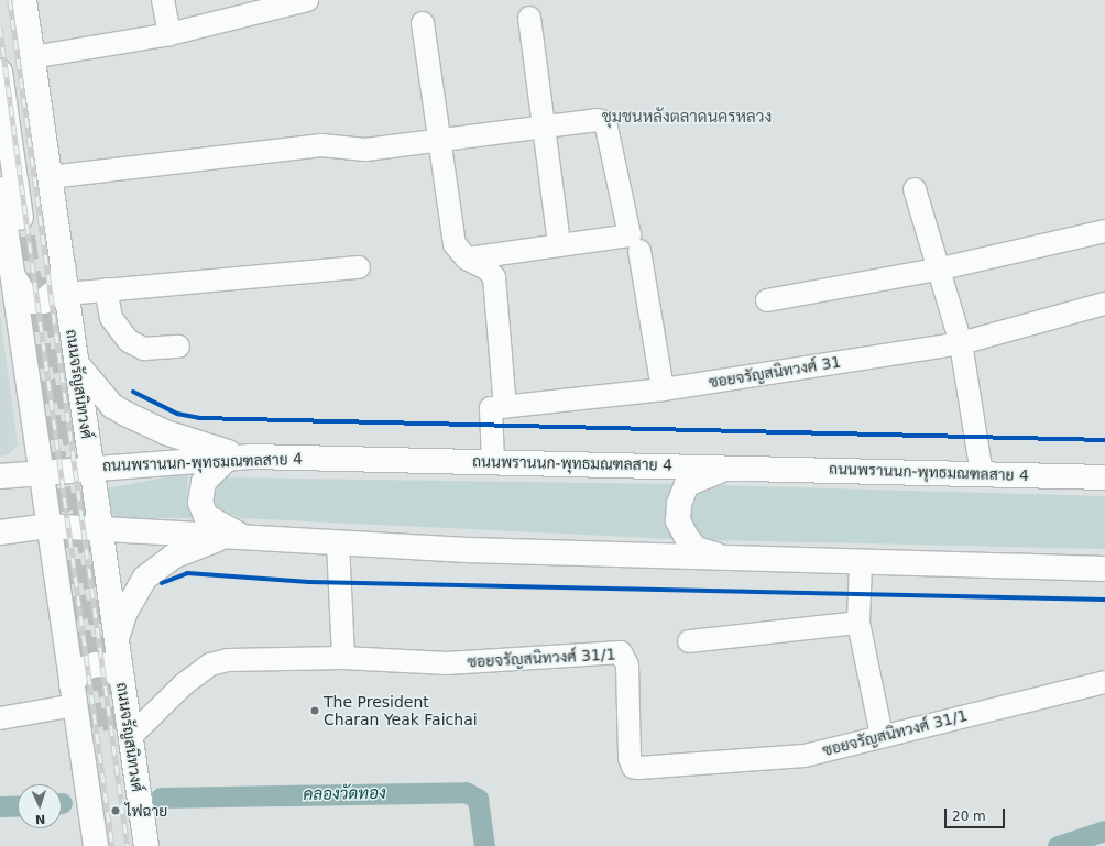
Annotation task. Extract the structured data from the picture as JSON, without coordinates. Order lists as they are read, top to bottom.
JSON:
{
  "streets": {
    "main road": ["ถนนจรัญสนิทวงศ์", "ถนนพรานนก-พุทธมณฑลสาย 4"],
    "street": ["ซอยจรัญสนิทวงศ์ 31", "ซอยจรัญสนิทวงศ์ 31/1"]
  },
  "crossings": [
    ["ซอยจรัญสนิทวงศ์ 31", "ถนนพรานนก-พุทธมณฑลสาย 4"],
    ["ถนนจรัญสนิทวงศ์", "ถนนพรานนก-พุทธมณฑลสาย 4"],
    ["ถนนจรัญสนิทวงศ์", "ซอยจรัญสนิทวงศ์ 31/1"]
  ],
  "districts": ["ชุมชนหลังตลาดนครหลวง"],
  "water": ["คลองวัดทอง"],
  "places": ["The President Charan Yeak Faichai", "ไฟฉาย"],
  "scale_bar": "20 m",
  "north": "bottom"
}
